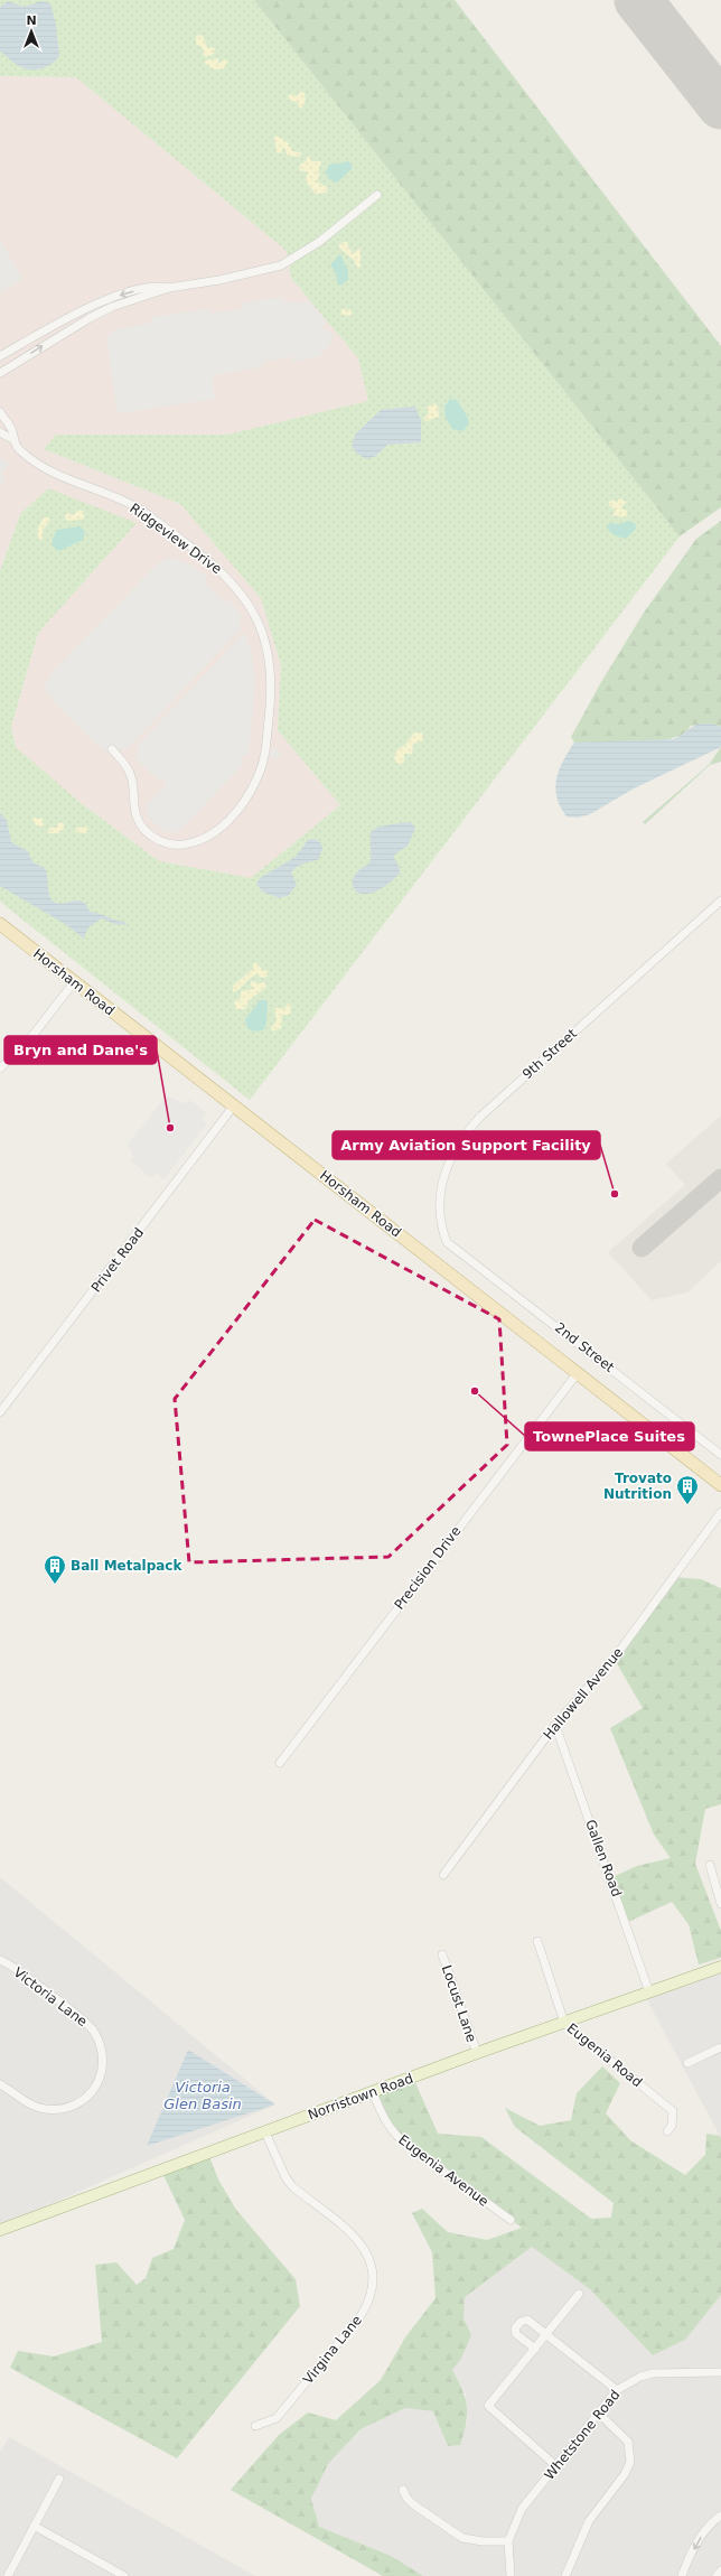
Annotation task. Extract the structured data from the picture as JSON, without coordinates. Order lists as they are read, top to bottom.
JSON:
{
  "streets": {
    "main road": ["Horsham Road", "Norristown Road"],
    "street": [
      "Ridgeview Drive",
      "9th Street",
      "Privet Road",
      "2nd Street",
      "Precision Drive",
      "Hallowell Avenue",
      "Gallen Road",
      "Victoria Lane",
      "Locust Lane",
      "Eugenia Road",
      "Eugenia Avenue",
      "Virgina Lane",
      "Whetstone Road"
    ]
  },
  "crossings": [
    ["Horsham Road", "Privet Road"],
    ["Horsham Road", "Precision Drive"],
    ["9th Street", "2nd Street"],
    ["Hallowell Avenue", "Gallen Road"],
    ["Gallen Road", "Norristown Road"],
    ["Locust Lane", "Norristown Road"],
    ["Eugenia Road", "Norristown Road"],
    ["Norristown Road", "Eugenia Avenue"],
    ["Norristown Road", "Virgina Lane"]
  ],
  "water": ["Victoria Glen Basin"],
  "places": {
    "other": ["Bryn and Dane's", "Army Aviation Support Facility", "TownePlace Suites"],
    "building": ["Trovato Nutrition", "Ball Metalpack"]
  },
  "north": "top"
}
